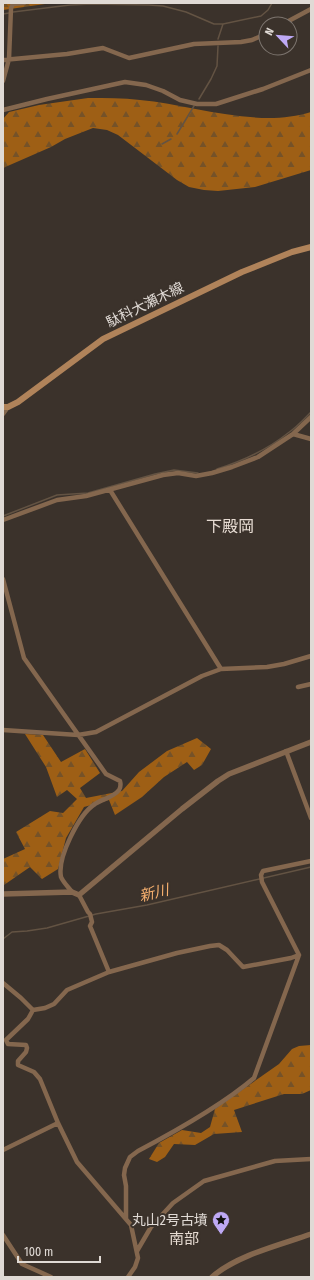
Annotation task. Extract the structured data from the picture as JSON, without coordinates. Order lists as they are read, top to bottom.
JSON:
{
  "streets": {
    "main road": ["駄科大瀬木線"]
  },
  "districts": ["下殿岡", "南部"],
  "water": ["新川"],
  "places": {
    "place": ["丸山2号古墳"]
  },
  "scale_bar": "100 m",
  "north": "top left"
}
